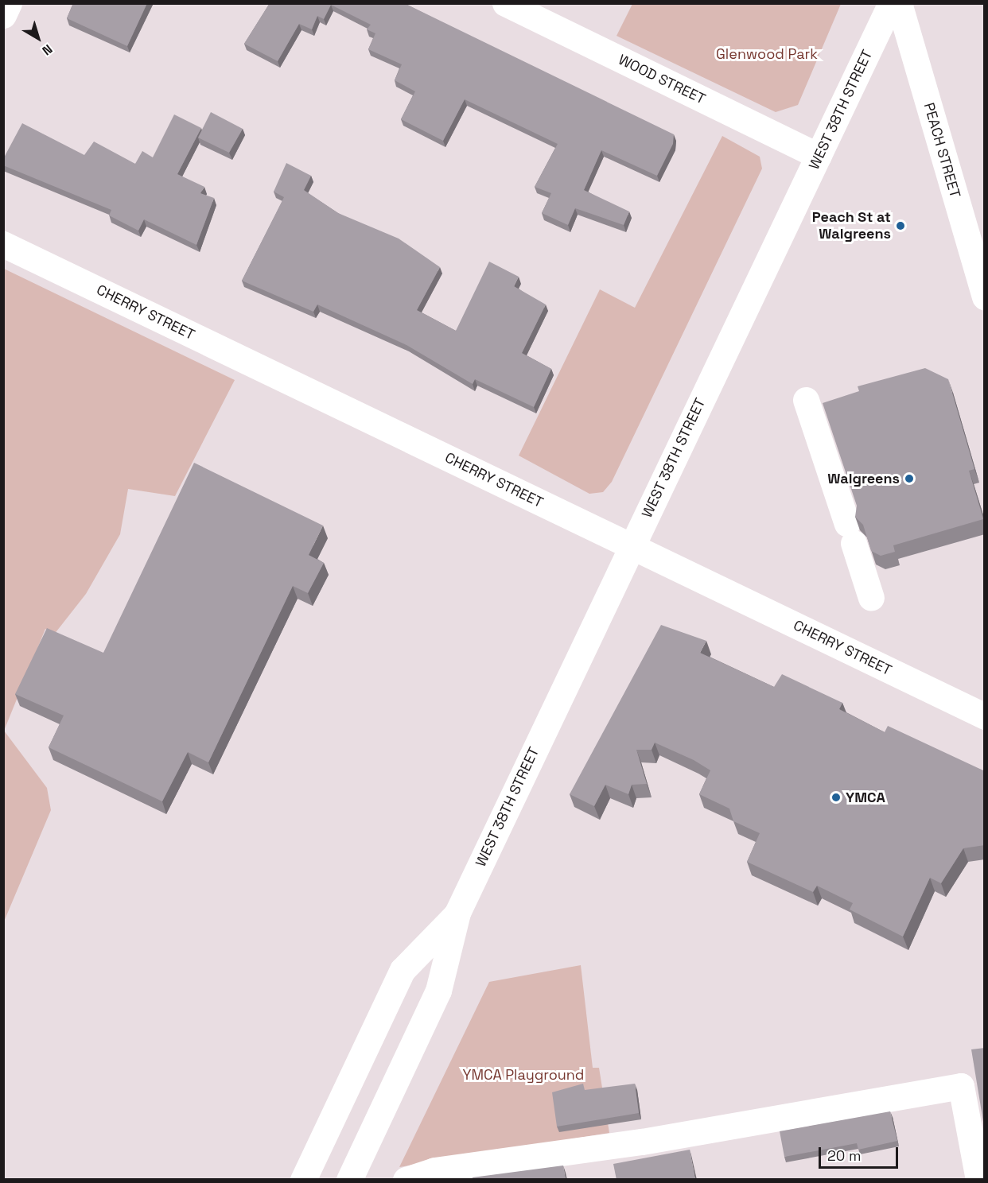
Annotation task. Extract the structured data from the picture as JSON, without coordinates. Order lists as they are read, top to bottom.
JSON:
{
  "streets": {
    "main road": [
      "WOOD STREET",
      "WEST 38TH STREET",
      "PEACH STREET",
      "CHERRY STREET"
    ]
  },
  "crossings": [
    ["WOOD STREET", "WEST 38TH STREET"],
    ["WEST 38TH STREET", "CHERRY STREET"]
  ],
  "parks": ["Glenwood Park", "YMCA Playground"],
  "places": ["Peach St at Walgreens", "Walgreens", "YMCA"],
  "scale_bar": "20 m",
  "north": "bottom right"
}
